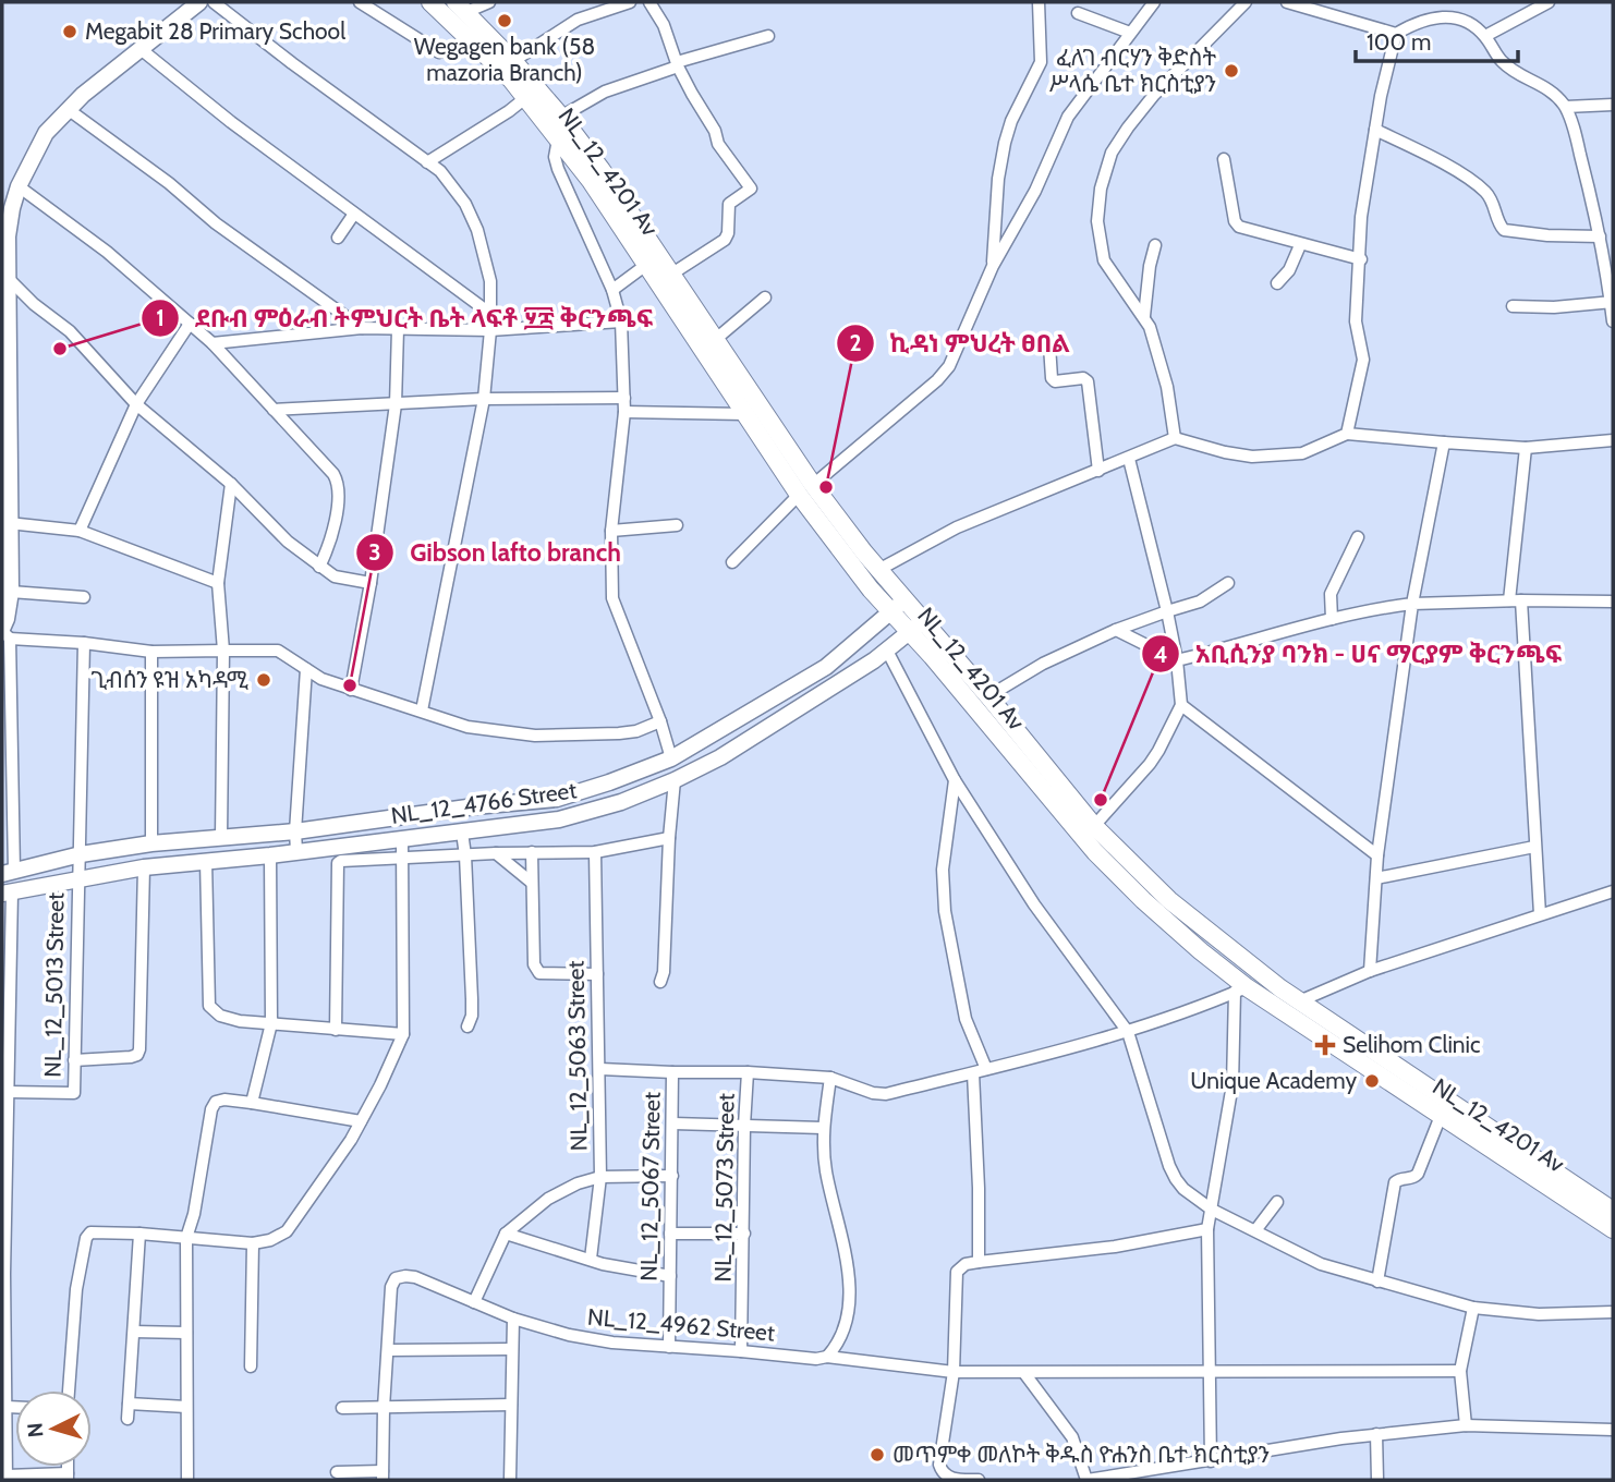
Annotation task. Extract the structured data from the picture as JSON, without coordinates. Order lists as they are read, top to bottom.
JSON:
{
  "streets": {
    "main road": ["NL_12_4201 Av"],
    "street": [
      "NL_12_4766 Street",
      "NL_12_5013 Street",
      "NL_12_5063 Street",
      "NL_12_5067 Street",
      "NL_12_5073 Street",
      "NL_12_4962 Street"
    ]
  },
  "crossings": [
    ["NL_12_4201 Av", "NL_12_4766 Street"],
    ["NL_12_4766 Street", "NL_12_5013 Street"],
    ["NL_12_4766 Street", "NL_12_5063 Street"],
    ["NL_12_5067 Street", "NL_12_4962 Street"],
    ["NL_12_5073 Street", "NL_12_4962 Street"]
  ],
  "places": {
    "other": [
      "Wegagen bank (58 mazoria Branch)",
      "Megabit 28 Primary School",
      "ፈለገ ብርሃን ቅድስት ሥላሴ ቤተ ክርስቲያን",
      "ደቡብ ምዕራብ ትምህርት ቤት ላፍቶ ፶፰ ቅርንጫፍ",
      "ኪዳነ ምህረት ፀበል",
      "ጊብሰን ዩዝ አካዳሚ",
      "Gibson lafto branch",
      "አቢሲንያ ባንክ - ሀና ማርያም ቅርንጫፍ",
      "Unique Academy",
      "መጥምቀ መለኮት ቅዱስ ዮሐንስ ቤተ ክርስቲያን"
    ],
    "health": ["Selihom Clinic"]
  },
  "scale_bar": "100 m",
  "north": "left"
}
